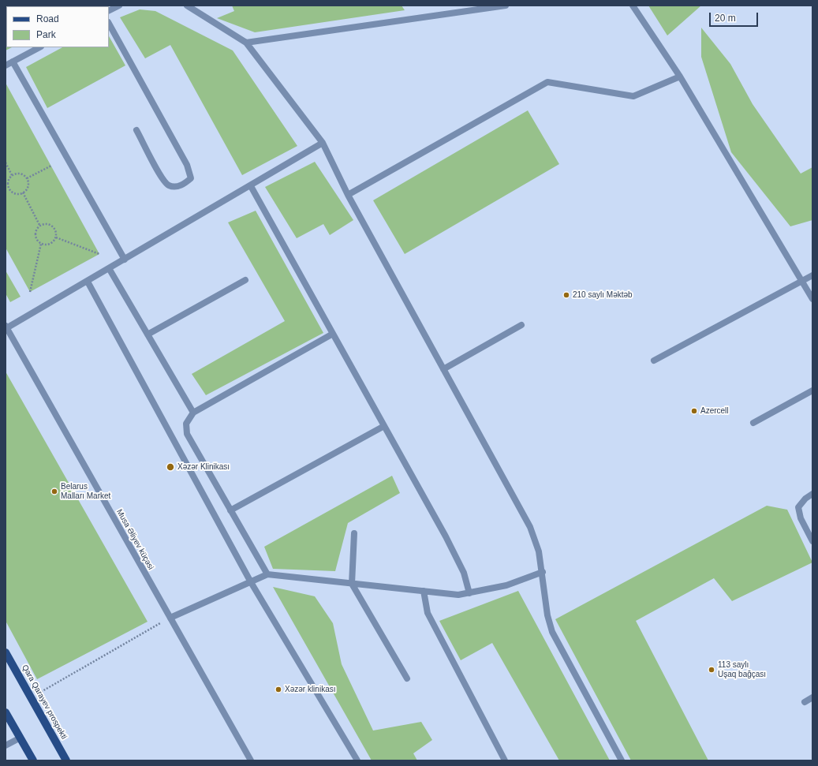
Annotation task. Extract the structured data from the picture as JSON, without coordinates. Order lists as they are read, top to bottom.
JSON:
{
  "streets": {
    "main road": ["Qara Qarayev prospekti"],
    "street": ["Musa Əliyev küçəsi"]
  },
  "places": [
    "210 saylı Məktəb",
    "Azercell",
    "Xəzər Klinikası",
    "Belarus Malları Market",
    "113 saylı Uşaq bağçası",
    "Xəzər klinikası"
  ],
  "legend": ["Road", "Park"],
  "scale_bar": "20 m"
}
